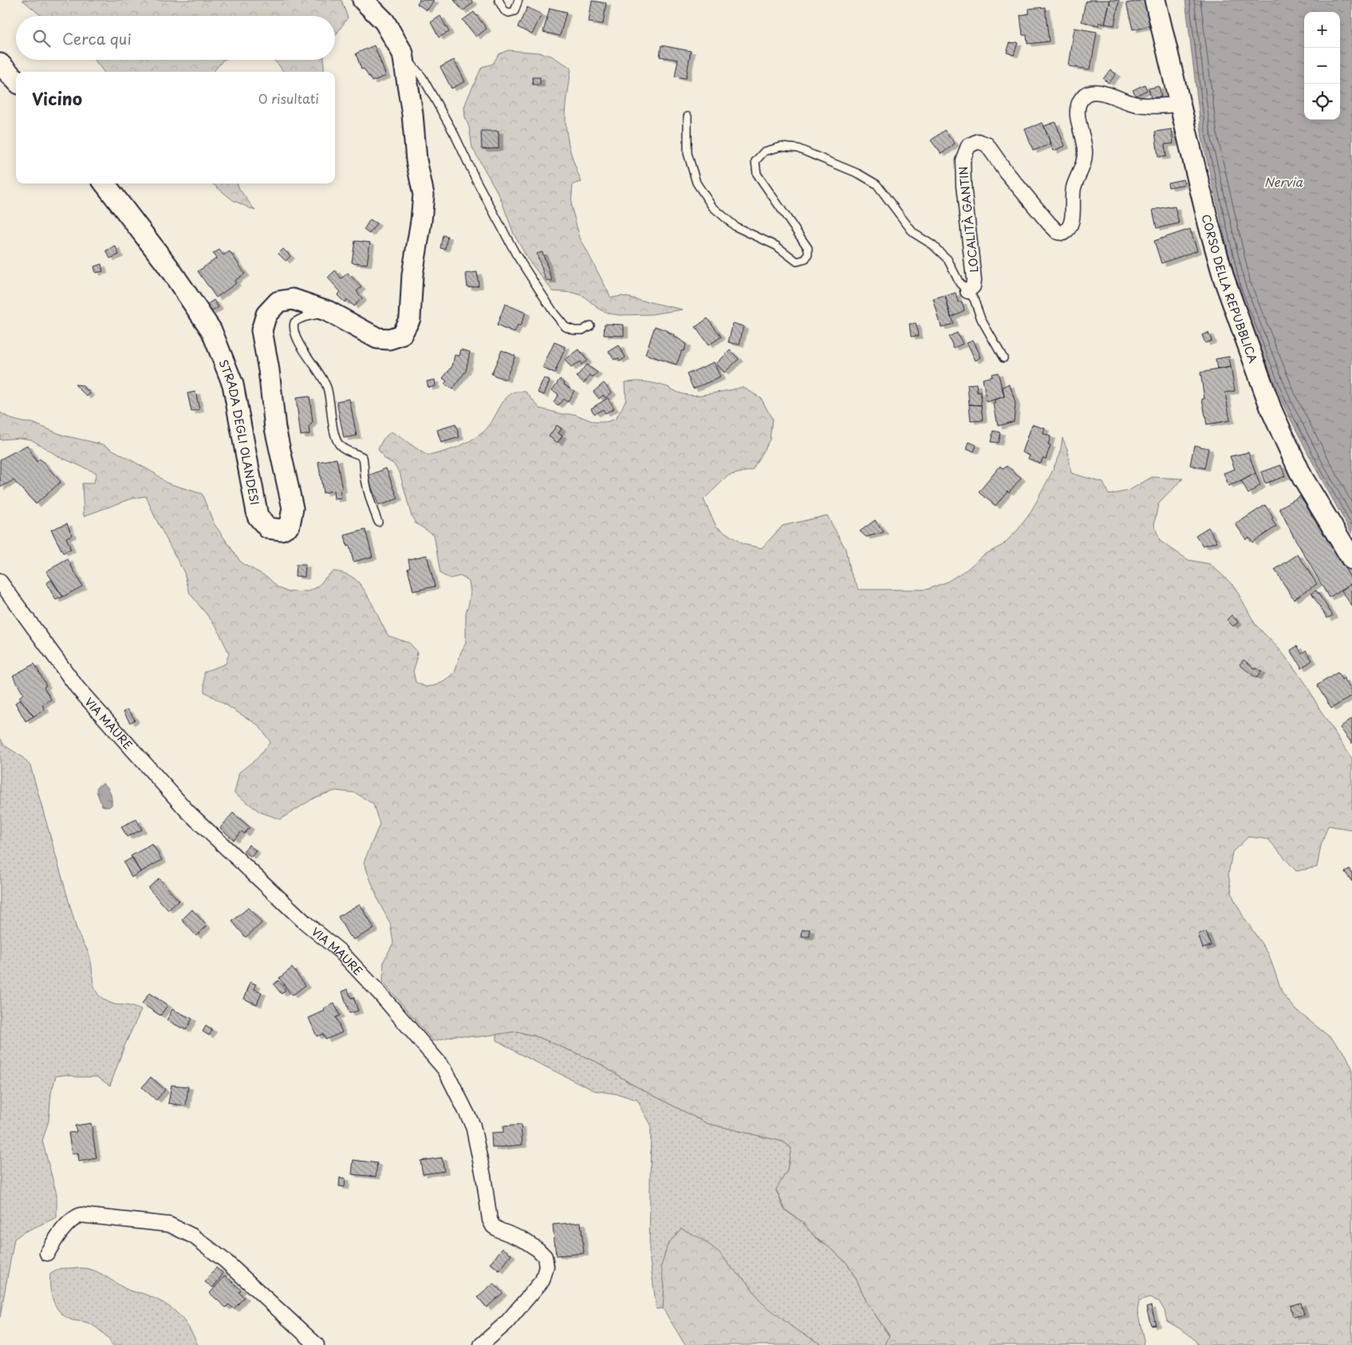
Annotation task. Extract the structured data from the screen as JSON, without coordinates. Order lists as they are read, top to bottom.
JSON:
{
  "streets": {
    "main road": ["CORSO DELLA REPUBBLICA", "STRADA DEGLI OLANDESI"],
    "street": ["LOCALITÀ GANTIN", "VIA MAURE"]
  },
  "crossings": [
    ["LOCALITÀ GANTIN", "CORSO DELLA REPUBBLICA"]
  ],
  "water": ["Nervia"],
  "page": {
    "map_buttons": ["+", "−"],
    "search": "Cerca qui",
    "heading": ["Vicino", "0 risultati"]
  }
}
